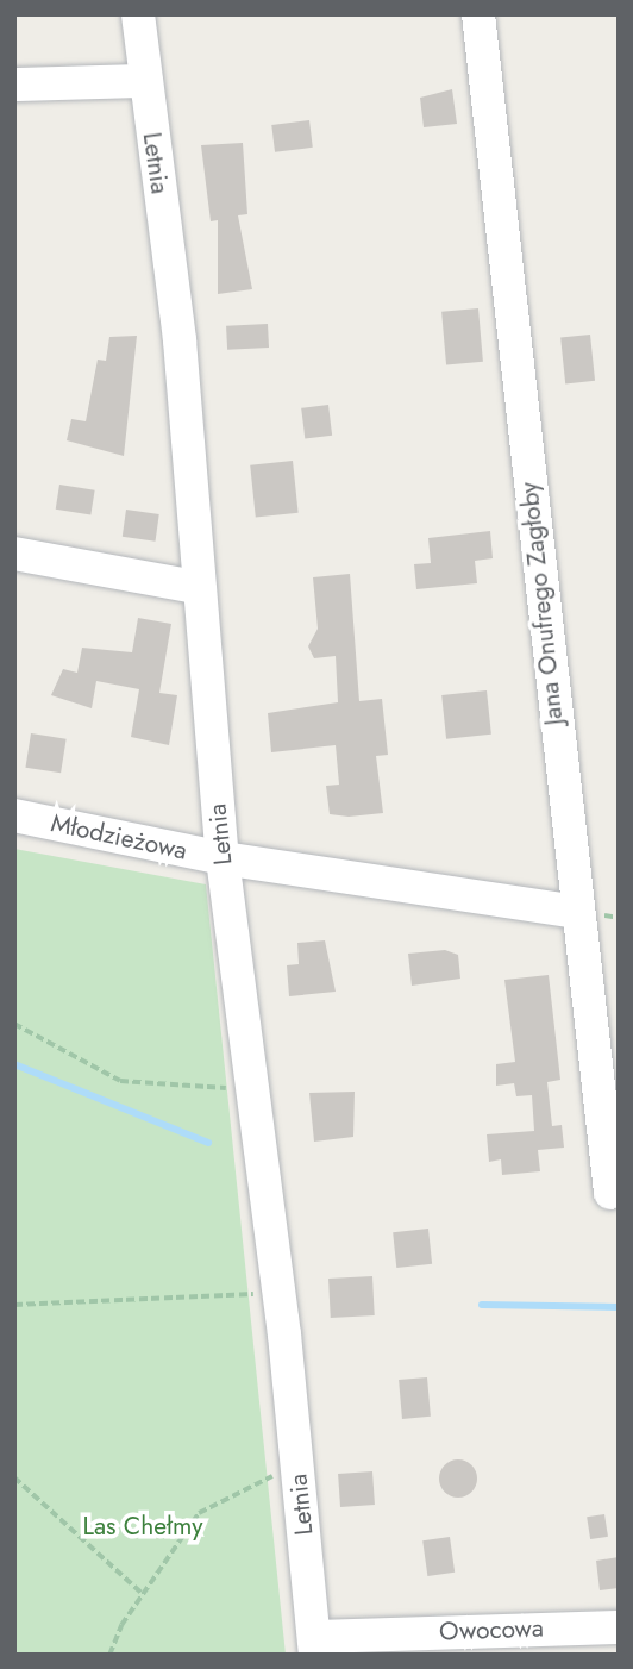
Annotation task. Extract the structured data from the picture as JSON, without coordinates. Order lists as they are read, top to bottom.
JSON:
{
  "streets": {
    "street": [
      "Letnia",
      "Jana Onufrego Zagłoby",
      "Młodzieżowa",
      "Owocowa"
    ]
  },
  "crossings": [
    ["Letnia", "Młodzieżowa"],
    ["Letnia", "Owocowa"],
    ["Jana Onufrego Zagłoby", "Młodzieżowa"]
  ],
  "parks": ["Las Chełmy"]
}
